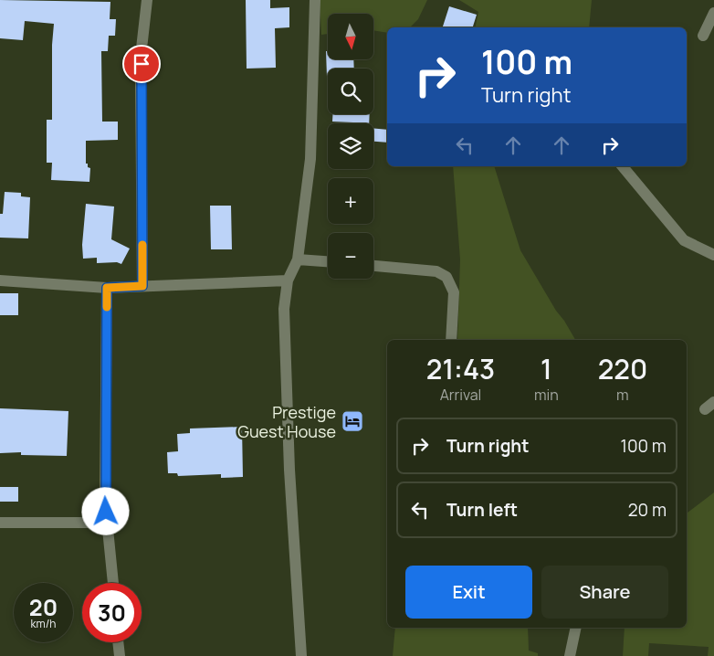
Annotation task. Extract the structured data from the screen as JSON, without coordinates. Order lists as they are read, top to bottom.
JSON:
{
  "places": {
    "hotel": ["Prestige Guest House"]
  },
  "north": "bottom",
  "page": {
    "map_buttons": ["+", "−"],
    "turn": ["100 m", "Turn right"],
    "eta": [
      "21:43",
      "Arrival",
      "1",
      "min",
      "220",
      "m"
    ],
    "list": [
      {
        "name": "Turn right",
        "value": "100 m"
      },
      {
        "name": "Turn left",
        "value": "20 m"
      }
    ],
    "buttons": ["Exit", "Share"],
    "speed": "20 km/h",
    "limit": "30"
  }
}
